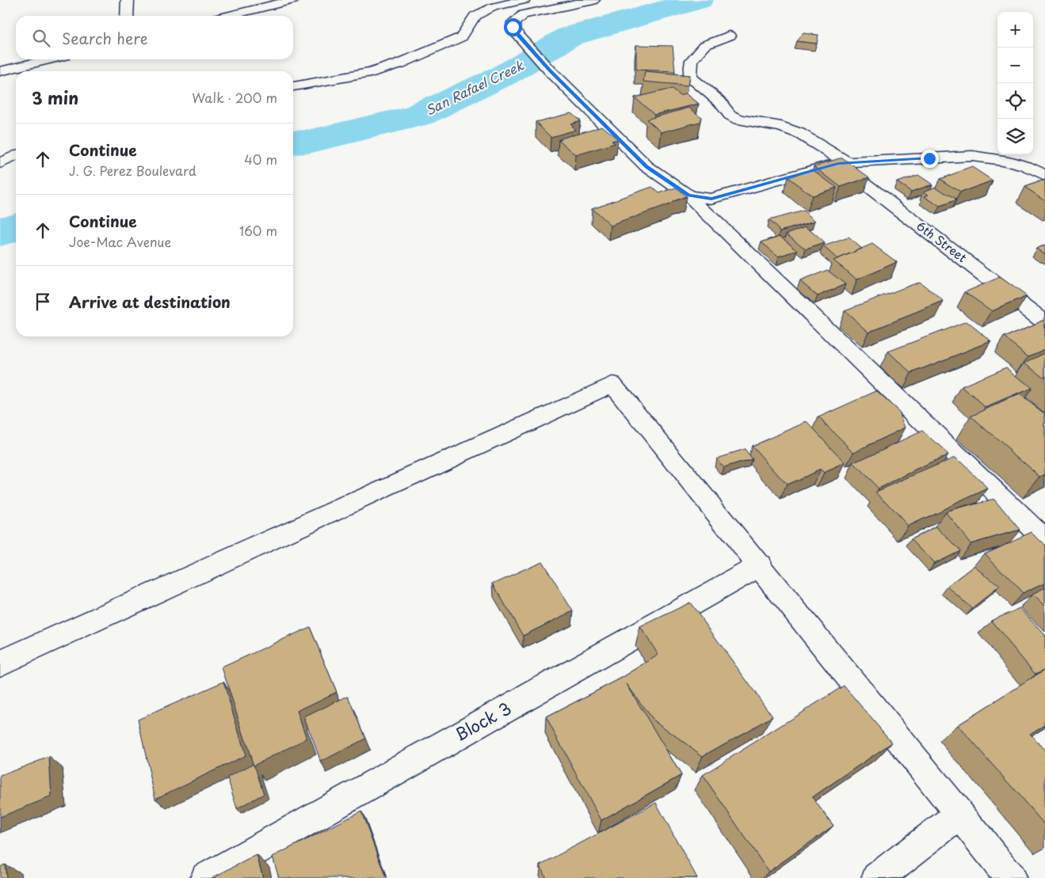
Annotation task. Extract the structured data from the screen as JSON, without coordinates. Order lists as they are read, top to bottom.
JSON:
{
  "streets": {
    "street": ["6th Street", "Block 3"]
  },
  "water": ["San Rafael Creek"],
  "page": {
    "map_buttons": ["+", "−"],
    "search": "Search here",
    "heading": ["3 min", "Walk · 200 m"],
    "list": [
      ["Continue", "J. G. Perez Boulevard", "40 m"],
      ["Continue", "Joe-Mac Avenue", "160 m"],
      "Arrive at destination"
    ]
  }
}
